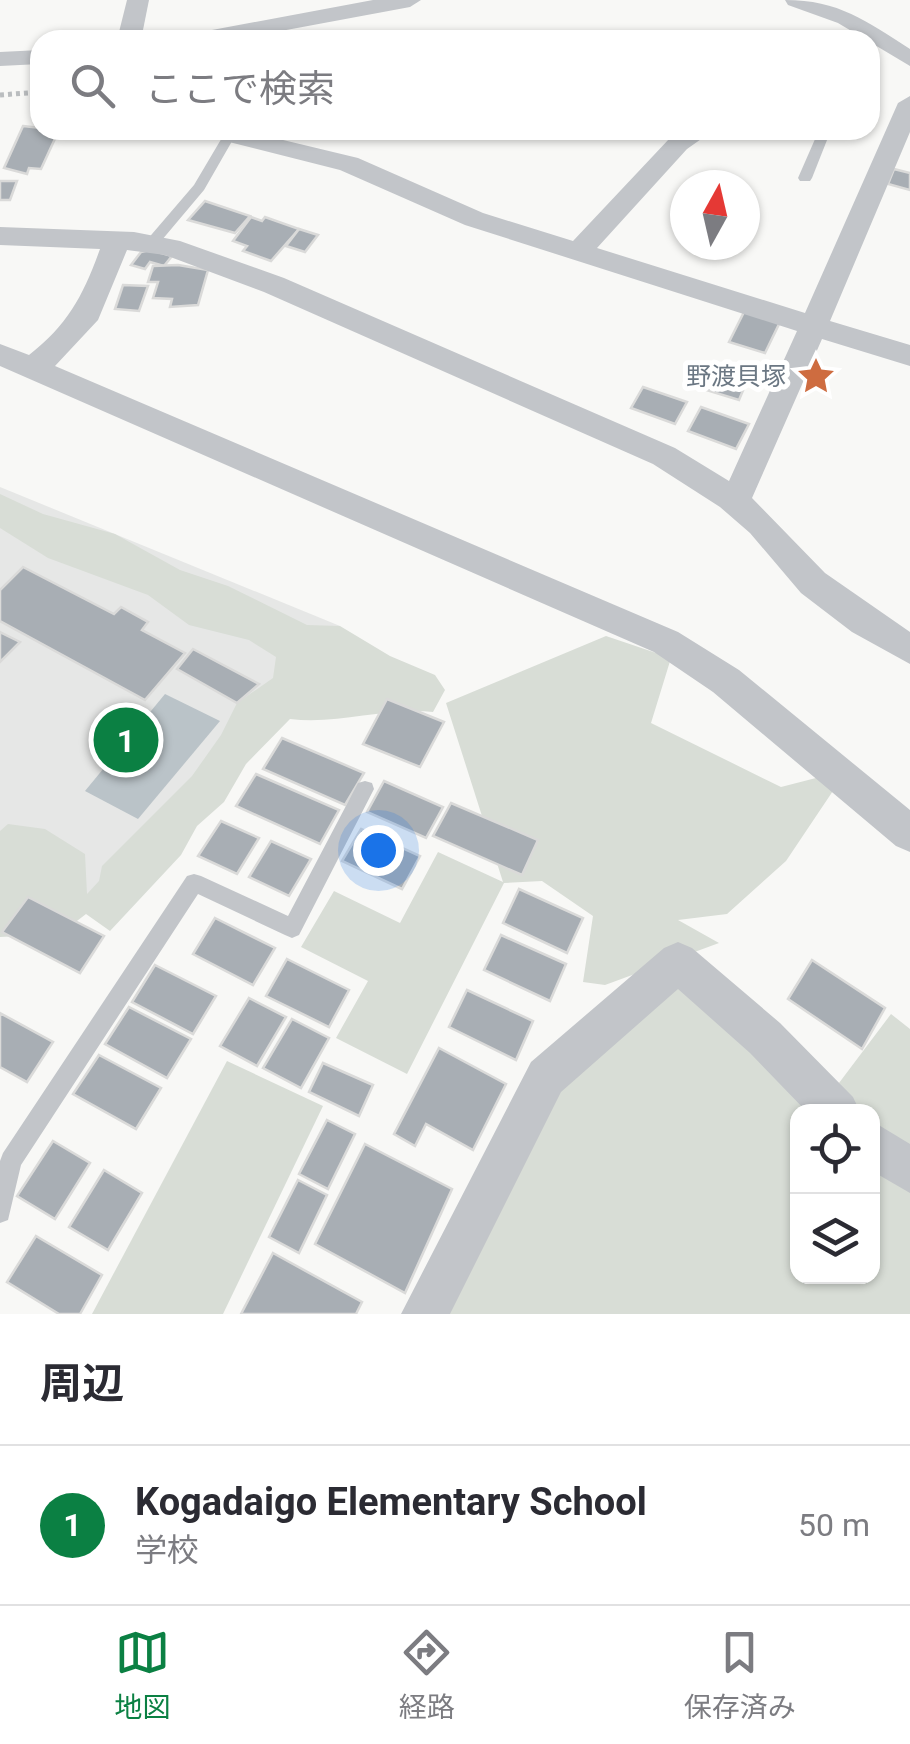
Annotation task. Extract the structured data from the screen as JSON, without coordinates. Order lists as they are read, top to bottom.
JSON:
{
  "places": {
    "place": ["野渡貝塚"]
  },
  "north": "top",
  "page": {
    "search": "ここで検索",
    "pins": "1",
    "heading": "周辺",
    "list": [
      {
        "mark": "1",
        "name": "Kogadaigo Elementary School",
        "note": "学校",
        "value": "50 m"
      }
    ],
    "nav": ["地図", "経路", "保存済み"]
  }
}
